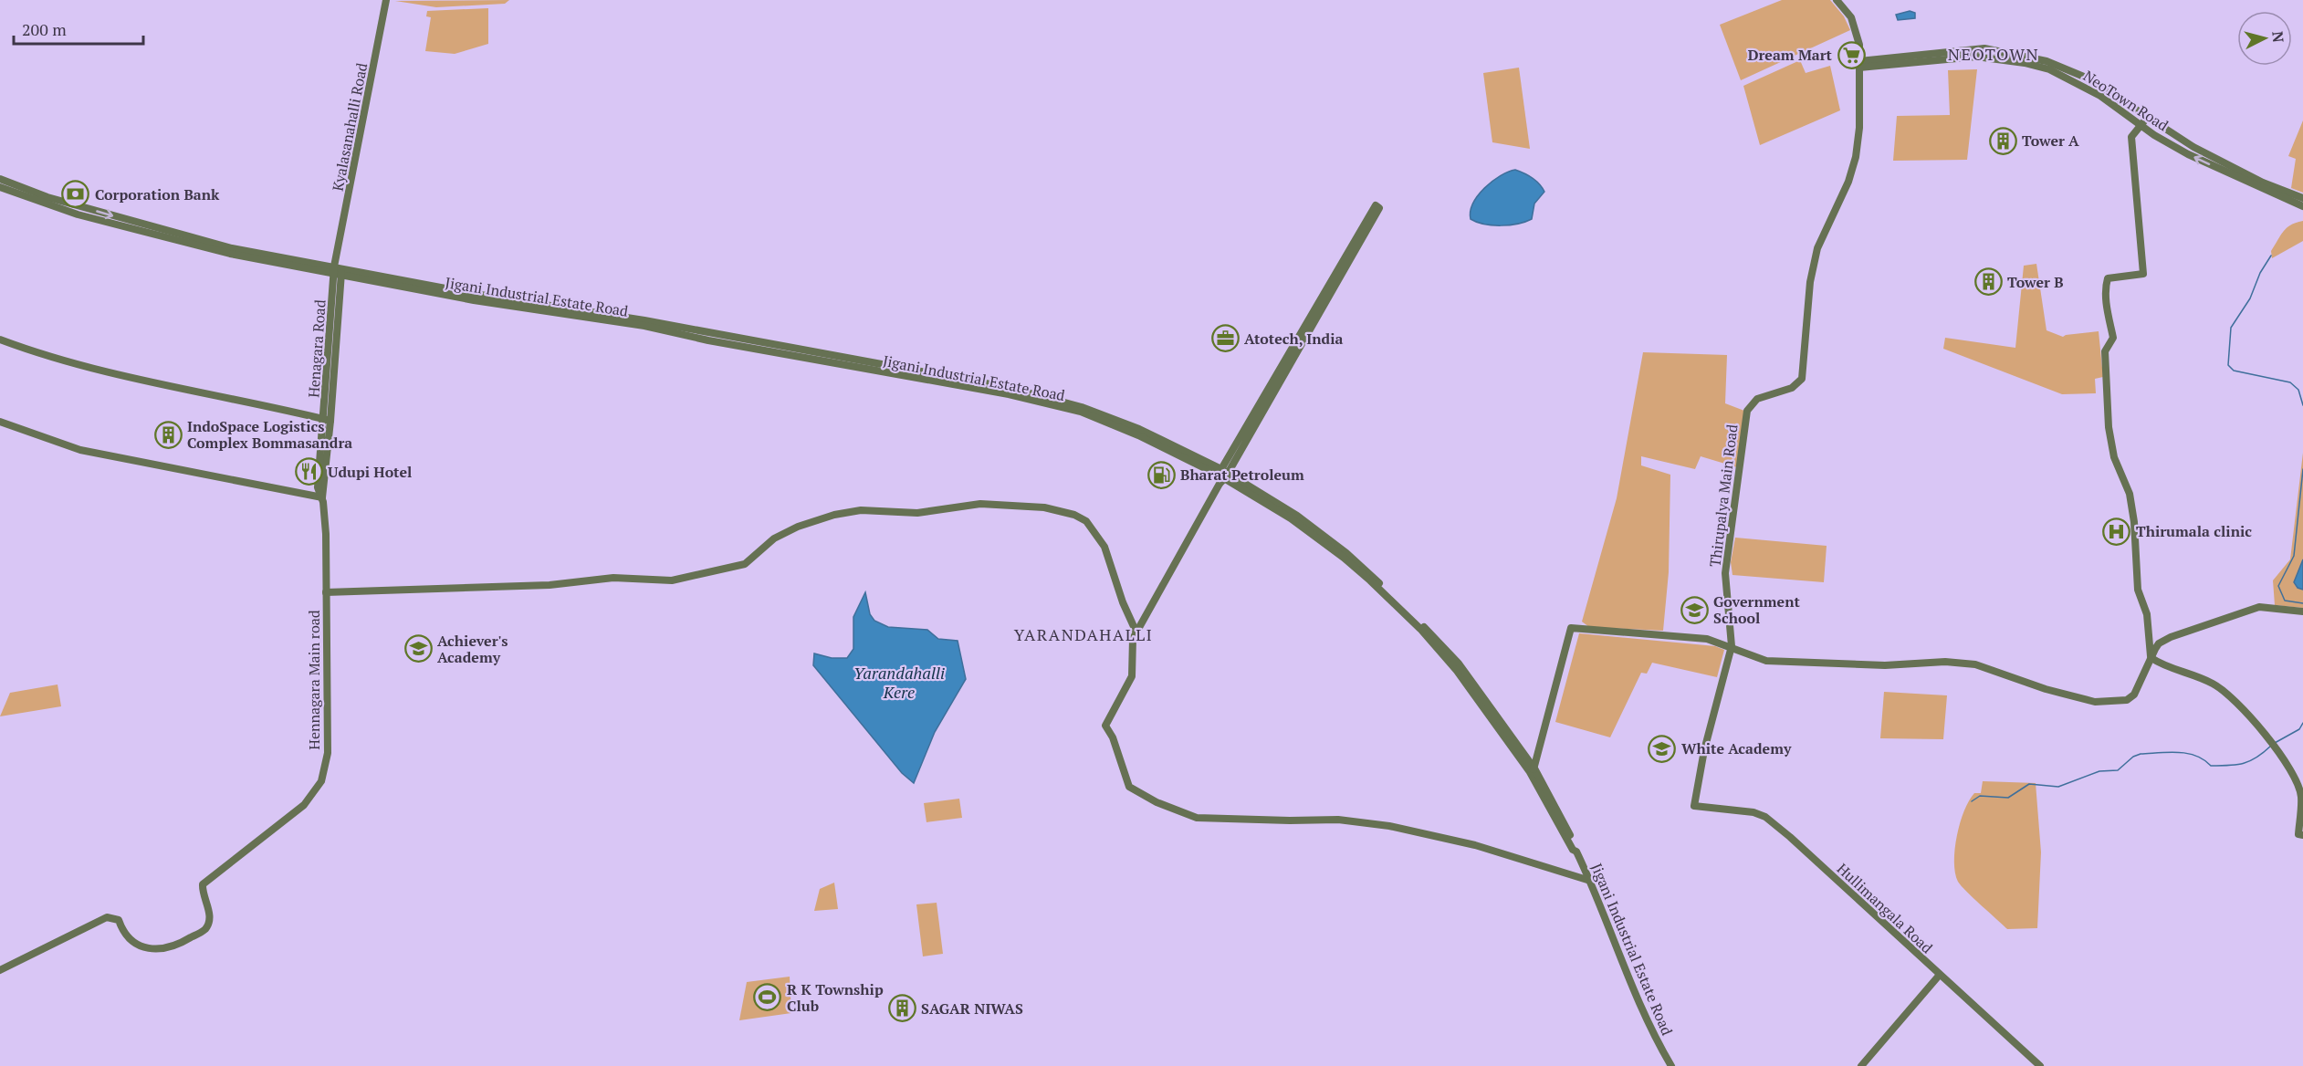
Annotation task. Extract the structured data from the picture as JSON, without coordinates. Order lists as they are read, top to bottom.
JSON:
{
  "streets": {
    "street": [
      "NeoTown Road",
      "Kyalasanahalli Road",
      "Jigani Industrial Estate Road",
      "Henagara Road",
      "Thirupalya Main Road",
      "Hennagara Main road",
      "Hullimangala Road"
    ]
  },
  "crossings": [
    ["NeoTown Road", "Thirupalya Main Road"],
    ["Kyalasanahalli Road", "Jigani Industrial Estate Road"],
    ["Kyalasanahalli Road", "Henagara Road"],
    ["Jigani Industrial Estate Road", "Henagara Road"],
    ["Henagara Road", "Hennagara Main road"],
    ["Thirupalya Main Road", "Hullimangala Road"]
  ],
  "districts": ["NEOTOWN", "YARANDAHALLI"],
  "water": ["Yarandahalli Kere"],
  "places": {
    "supermarket": ["Dream Mart"],
    "building": [
      "Tower A",
      "Tower B",
      "IndoSpace Logistics Complex Bommasandra",
      "SAGAR NIWAS"
    ],
    "bank": ["Corporation Bank"],
    "office": ["Atotech, India"],
    "restaurant": ["Udupi Hotel"],
    "fuel station": ["Bharat Petroleum"],
    "hospital": ["Thirumala clinic"],
    "school or university": ["Government School", "Achiever's Academy", "White Academy"],
    "sports": ["R K Township Club"]
  },
  "scale_bar": "200 m",
  "north": "right"
}
